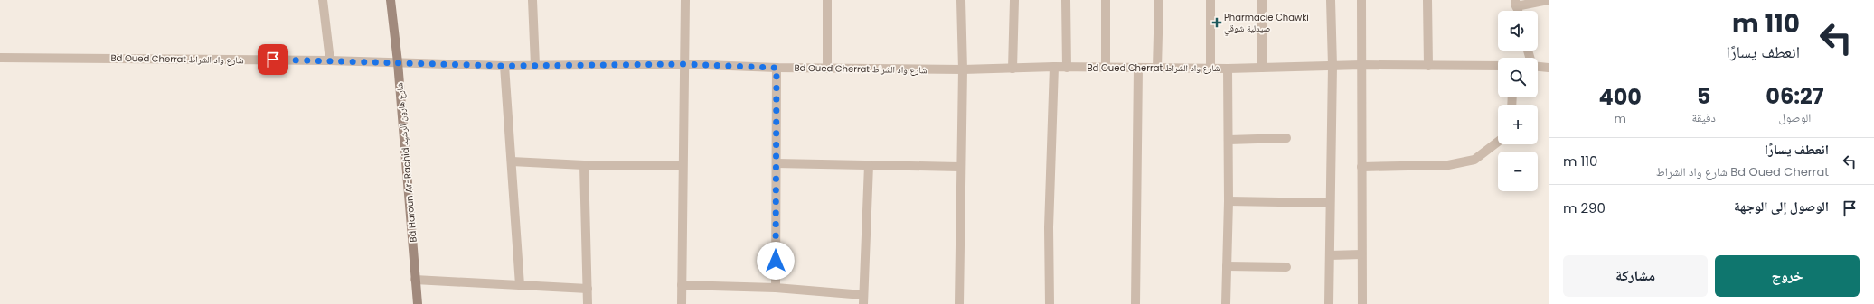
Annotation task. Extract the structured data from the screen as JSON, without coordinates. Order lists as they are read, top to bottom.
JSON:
{
  "streets": {
    "street": ["Bd Oued Cherrat شارع واد الشراط", "Bd Haroun Ar-Rachid شارع هارون الرشيد"]
  },
  "crossings": [
    ["Bd Oued Cherrat شارع واد الشراط", "Bd Haroun Ar-Rachid شارع هارون الرشيد"]
  ],
  "places": {
    "health": ["Pharmacie Chawki صيدلية شوقي"]
  },
  "page": {
    "turn": ["110 m", "انعطف يسارًا"],
    "map_buttons": ["+", "−"],
    "eta": [
      "06:27",
      "الوصول",
      "5",
      "دقيقة",
      "400",
      "m"
    ],
    "list": [
      {
        "name": "انعطف يسارًا",
        "note": "Bd Oued Cherrat شارع واد الشراط",
        "value": "110 m"
      },
      {
        "name": "الوصول إلى الوجهة",
        "value": "290 m"
      }
    ],
    "buttons": ["خروج", "مشاركة"]
  }
}
